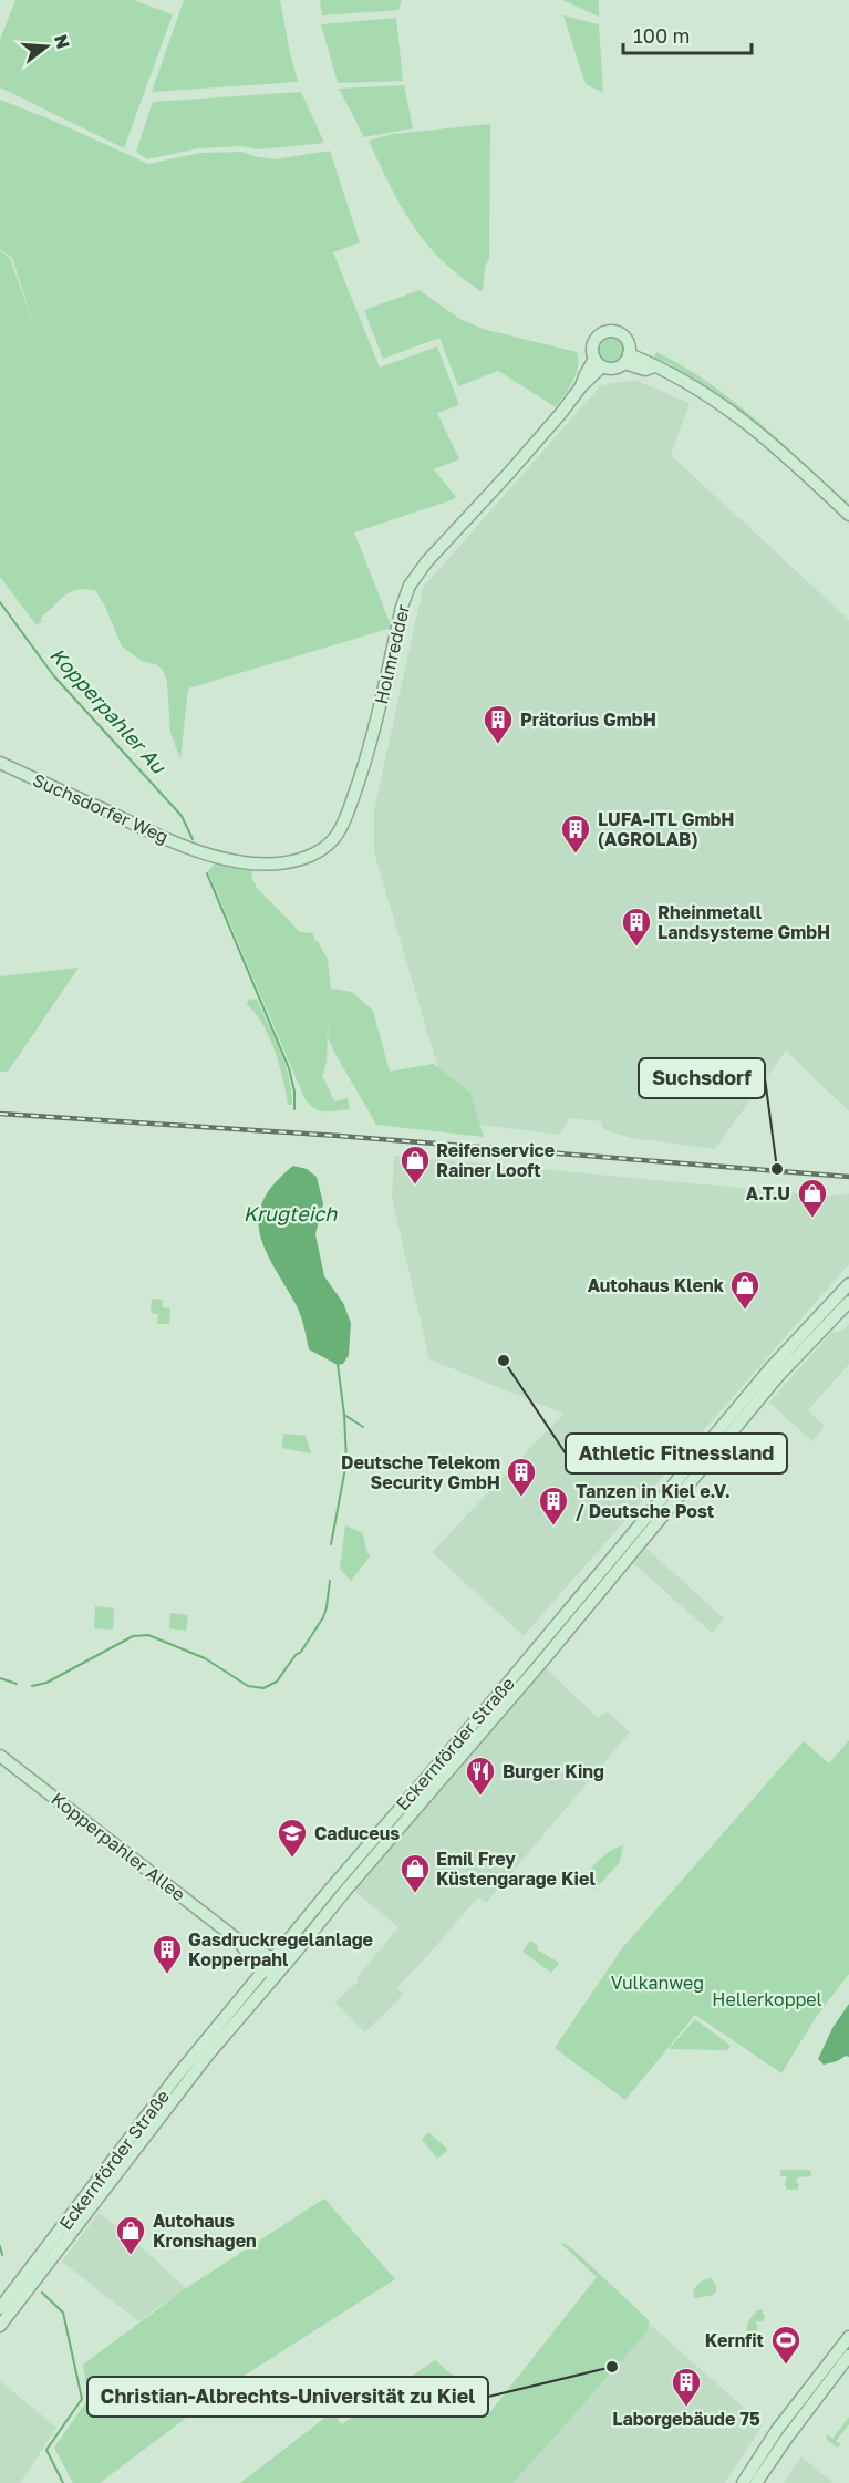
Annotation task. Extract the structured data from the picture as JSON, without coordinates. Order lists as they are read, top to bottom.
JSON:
{
  "streets": {
    "main road": [
      "Holmredder",
      "Suchsdorfer Weg",
      "Eckernförder Straße",
      "Kopperpahler Allee"
    ]
  },
  "crossings": [
    ["Holmredder", "Suchsdorfer Weg"],
    ["Eckernförder Straße", "Kopperpahler Allee"]
  ],
  "water": ["Kopperpahler Au", "Krugteich"],
  "parks": ["Vulkanweg", "Hellerkoppel"],
  "places": {
    "building": [
      "Prätorius GmbH",
      "LUFA-ITL GmbH (AGROLAB)",
      "Rheinmetall Landsysteme GmbH",
      "Deutsche Telekom Security GmbH",
      "Tanzen in Kiel e.V. / Deutsche Post",
      "Gasdruckregelanlage Kopperpahl",
      "Laborgebäude 75"
    ],
    "other": ["Suchsdorf", "Athletic Fitnessland", "Christian-Albrechts-Universität zu Kiel"],
    "shop": [
      "Reifenservice Rainer Looft",
      "A.T.U",
      "Autohaus Klenk",
      "Emil Frey Küstengarage Kiel",
      "Autohaus Kronshagen"
    ],
    "restaurant": ["Burger King"],
    "school or university": ["Caduceus"],
    "sports": ["Kernfit"]
  },
  "scale_bar": "100 m",
  "north": "right"
}
